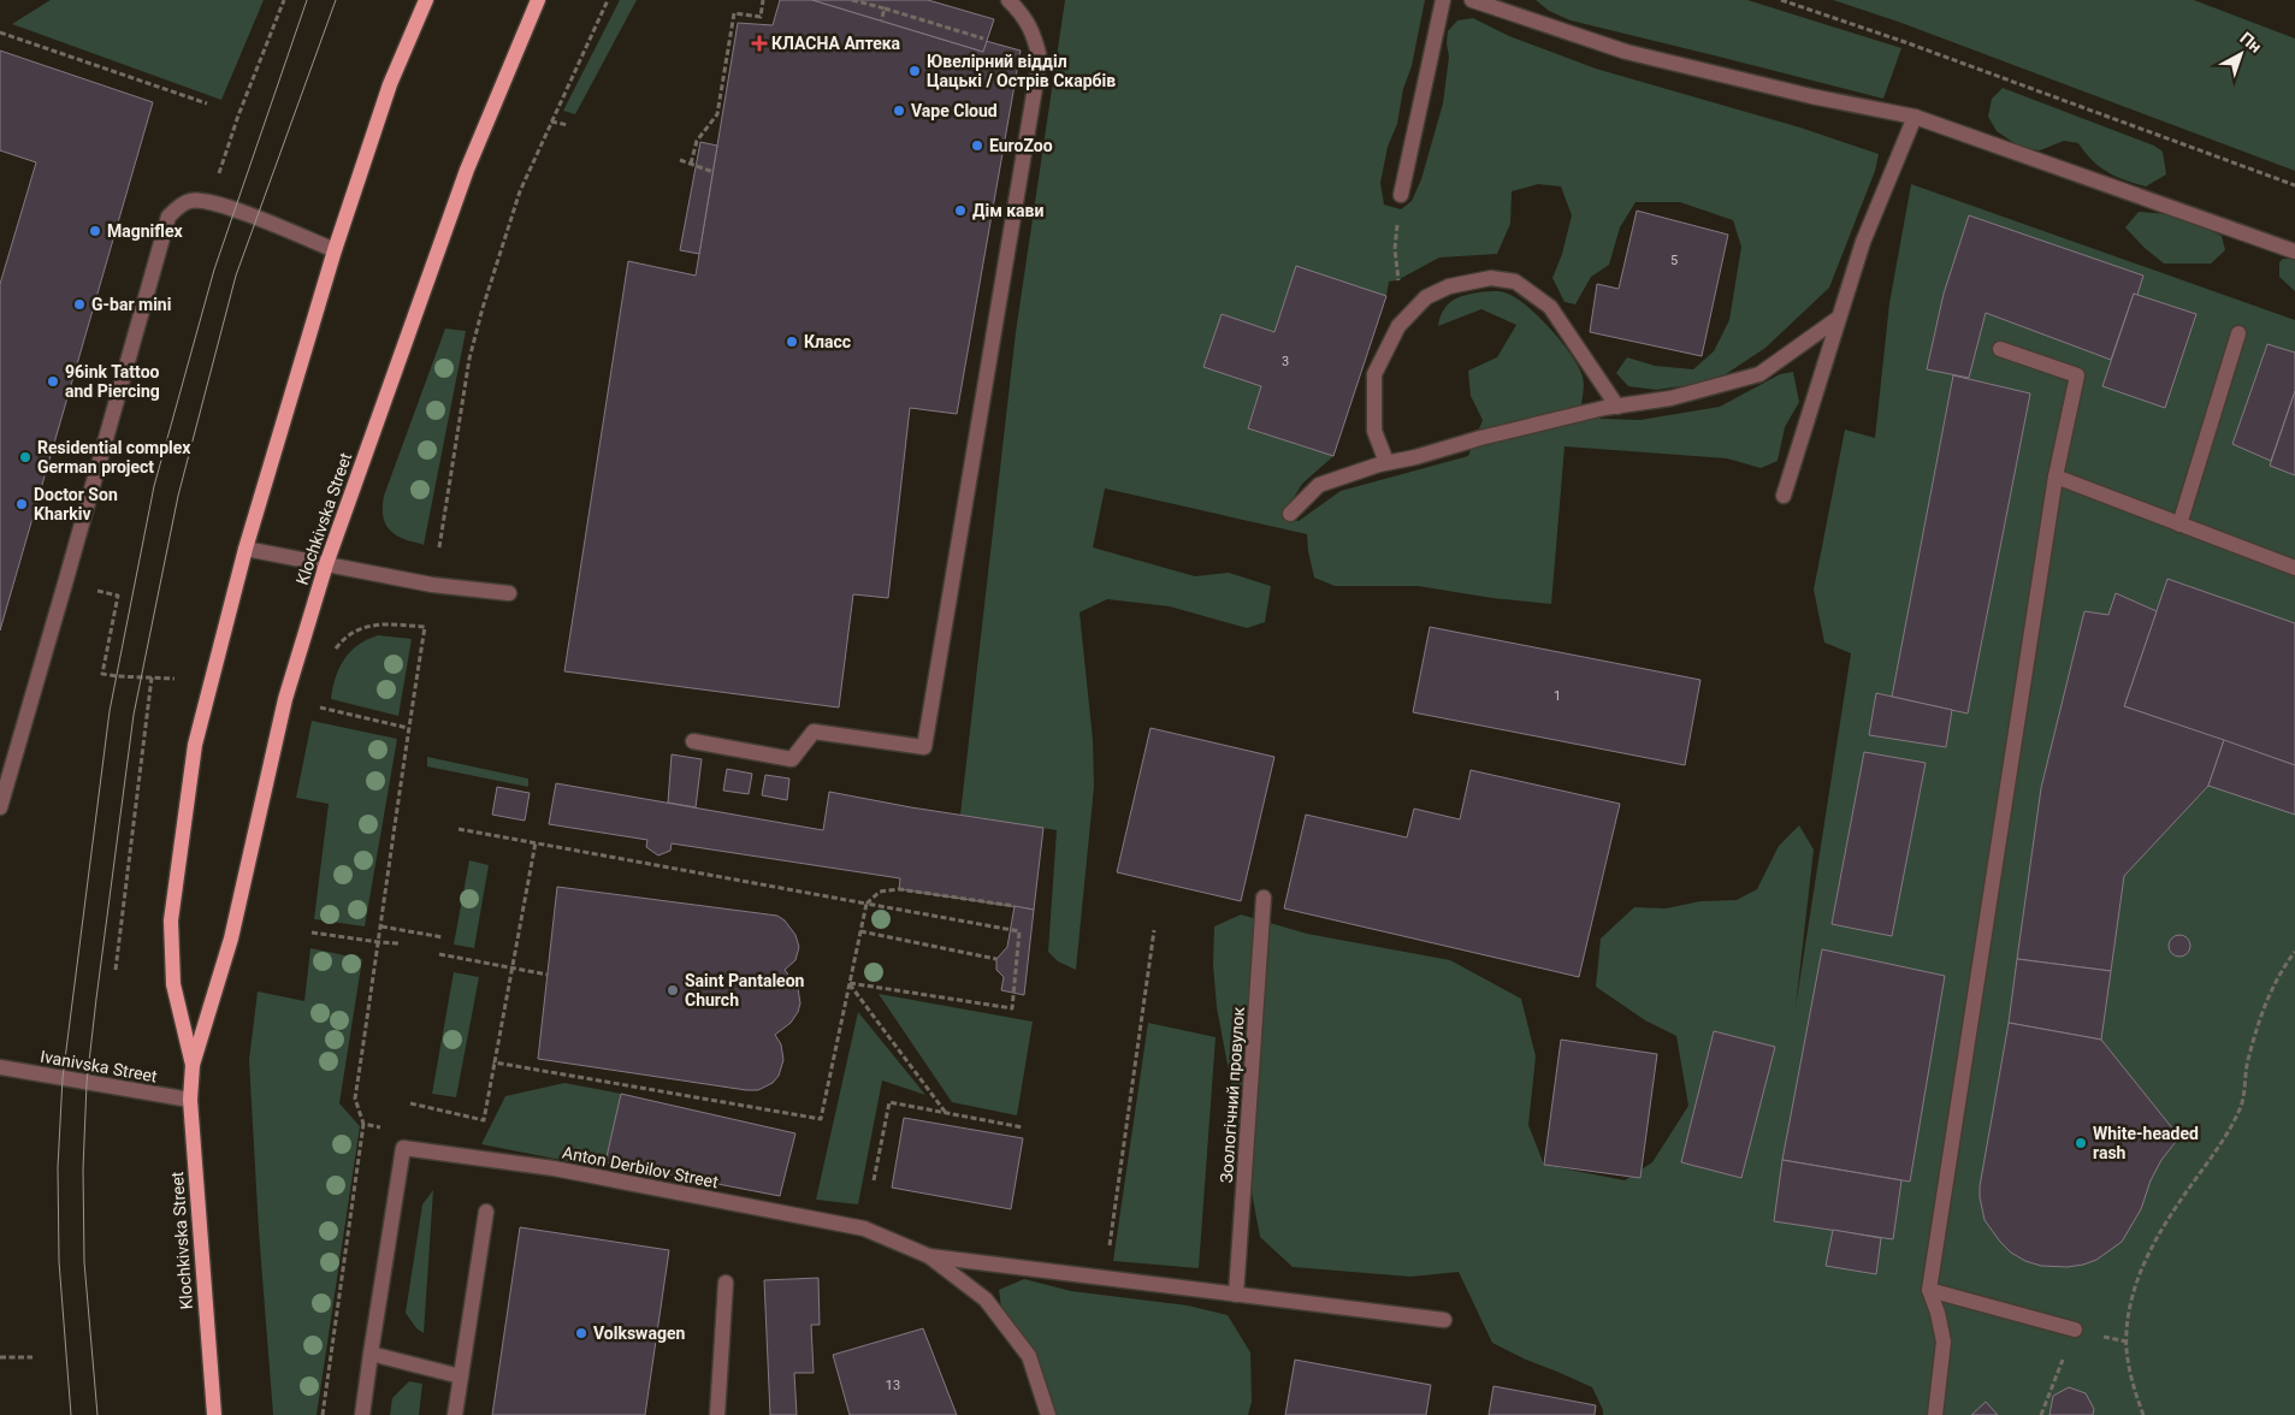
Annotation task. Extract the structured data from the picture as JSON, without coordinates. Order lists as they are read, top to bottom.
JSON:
{
  "streets": {
    "main road": ["Klochkivska Street"],
    "street": ["Ivanivska Street", "Зоологічний провулок", "Anton Derbilov Street"]
  },
  "crossings": [
    ["Klochkivska Street", "Ivanivska Street"]
  ],
  "places": {
    "health": ["КЛАСНА Аптека"],
    "other": [
      "Ювелірний відділ Цацькі / Острів Скарбів",
      "Vape Cloud",
      "EuroZoo",
      "Дім кави",
      "Magniflex",
      "G-bar mini",
      "Класс",
      "96ink Tattoo and Piercing",
      "Residential complex German project",
      "Doctor Son Kharkiv",
      "Saint Pantaleon Church",
      "White-headed rash",
      "Volkswagen"
    ]
  },
  "house_numbers": [
    "5",
    "3",
    "1",
    "13"
  ],
  "north": "top right"
}
